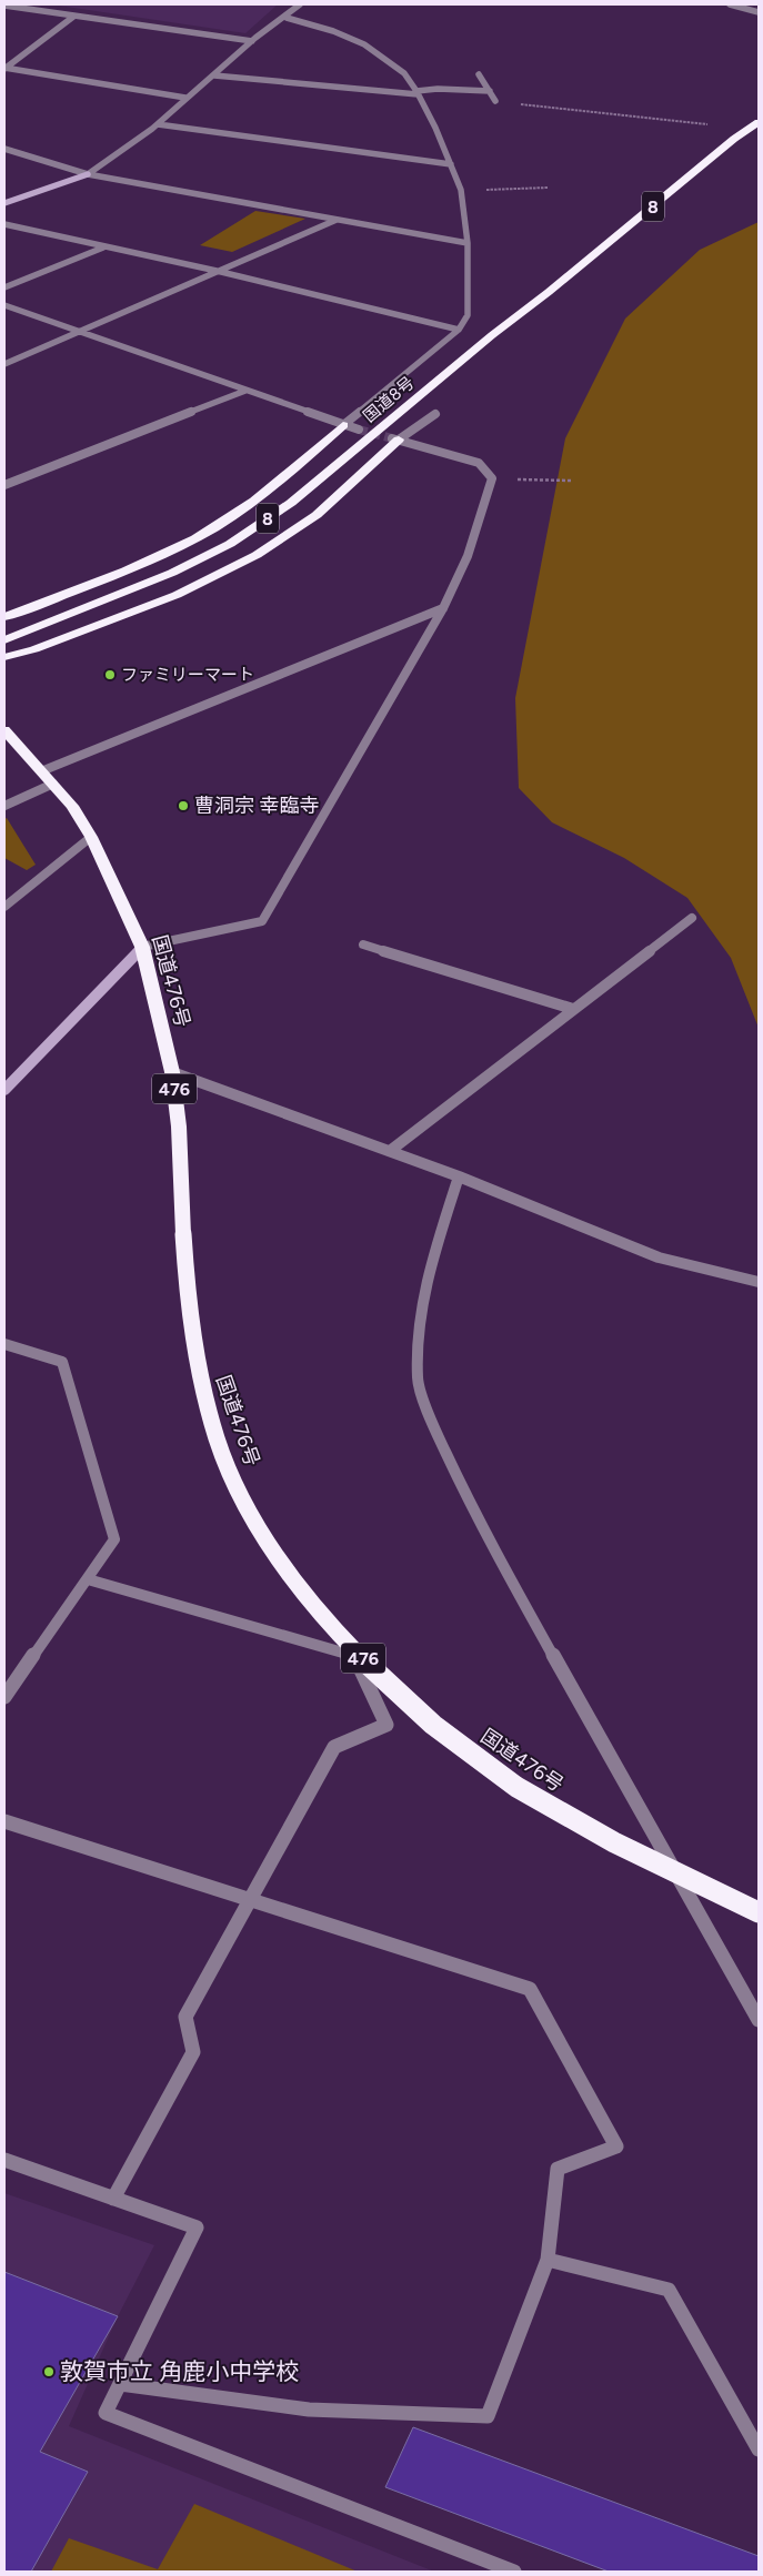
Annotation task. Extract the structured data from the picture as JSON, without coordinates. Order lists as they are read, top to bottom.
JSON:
{
  "streets": {
    "highway": [
      "8",
      "国道8号",
      "国道476号",
      "476"
    ]
  },
  "places": ["ファミリーマート", "曹洞宗 幸臨寺", "敦賀市立 角鹿小中学校"]
}
